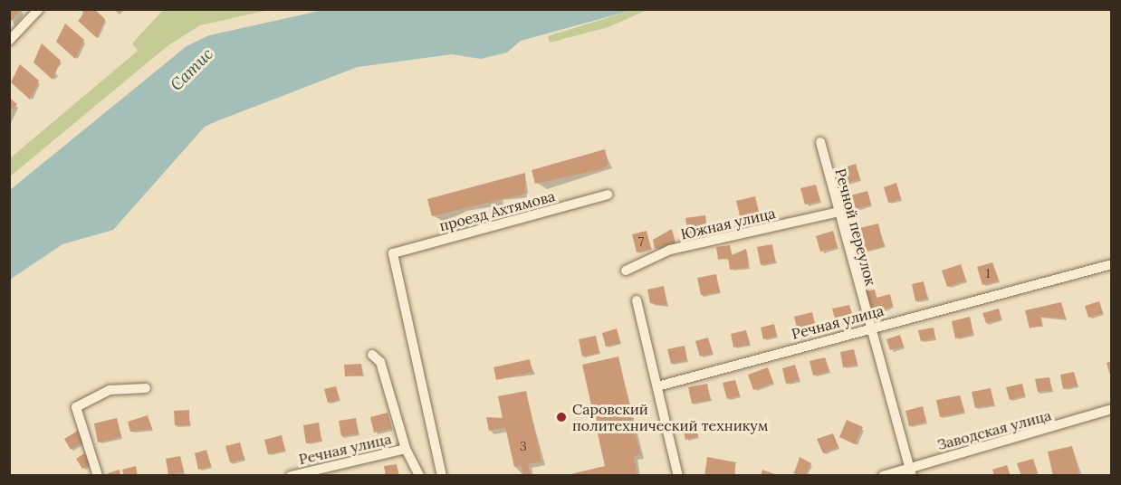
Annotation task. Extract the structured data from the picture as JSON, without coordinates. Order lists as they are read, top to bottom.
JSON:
{
  "streets": {
    "street": [
      "проезд Ахтямова",
      "Южная улица",
      "Речной переулок",
      "Речная улица",
      "Заводская улица"
    ]
  },
  "crossings": [
    ["Южная улица", "Речной переулок"],
    ["Речной переулок", "Речная улица"],
    ["Речной переулок", "Заводская улица"]
  ],
  "water": ["Сатис"],
  "places": ["Саровский политехнический техникум"],
  "house_numbers": ["7", "1", "3"]
}
